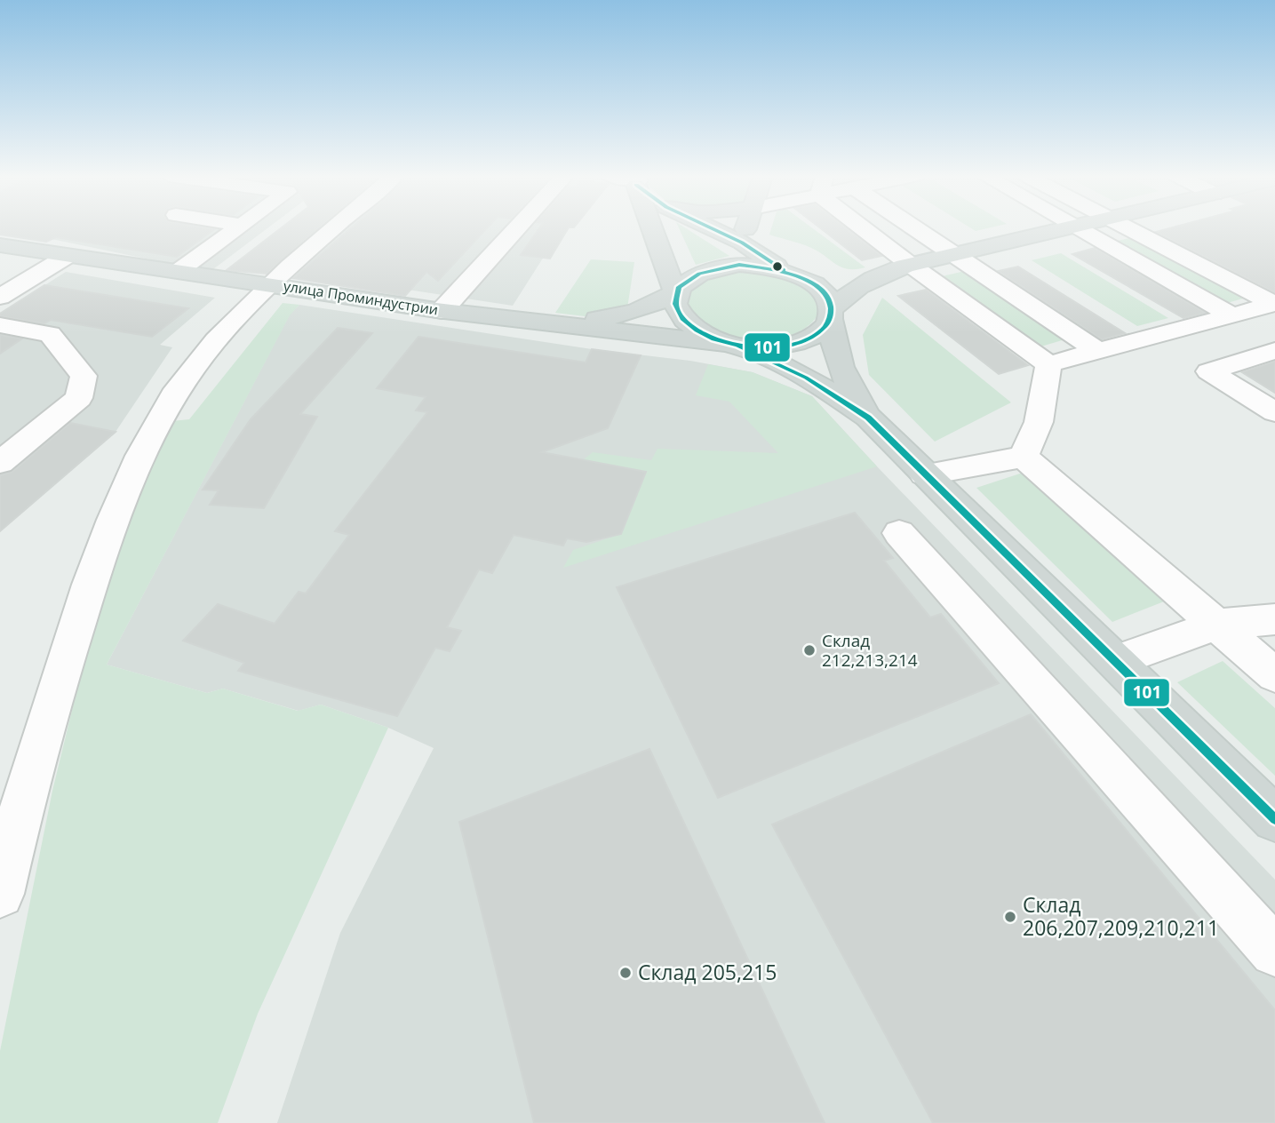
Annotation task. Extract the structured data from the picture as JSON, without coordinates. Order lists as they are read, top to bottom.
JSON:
{
  "streets": {
    "main road": ["улица Проминдустрии"]
  },
  "places": ["Склад 212,213,214", "Склад 206,207,209,210,211", "Склад 205,215"],
  "lines": ["transit line 101"]
}
